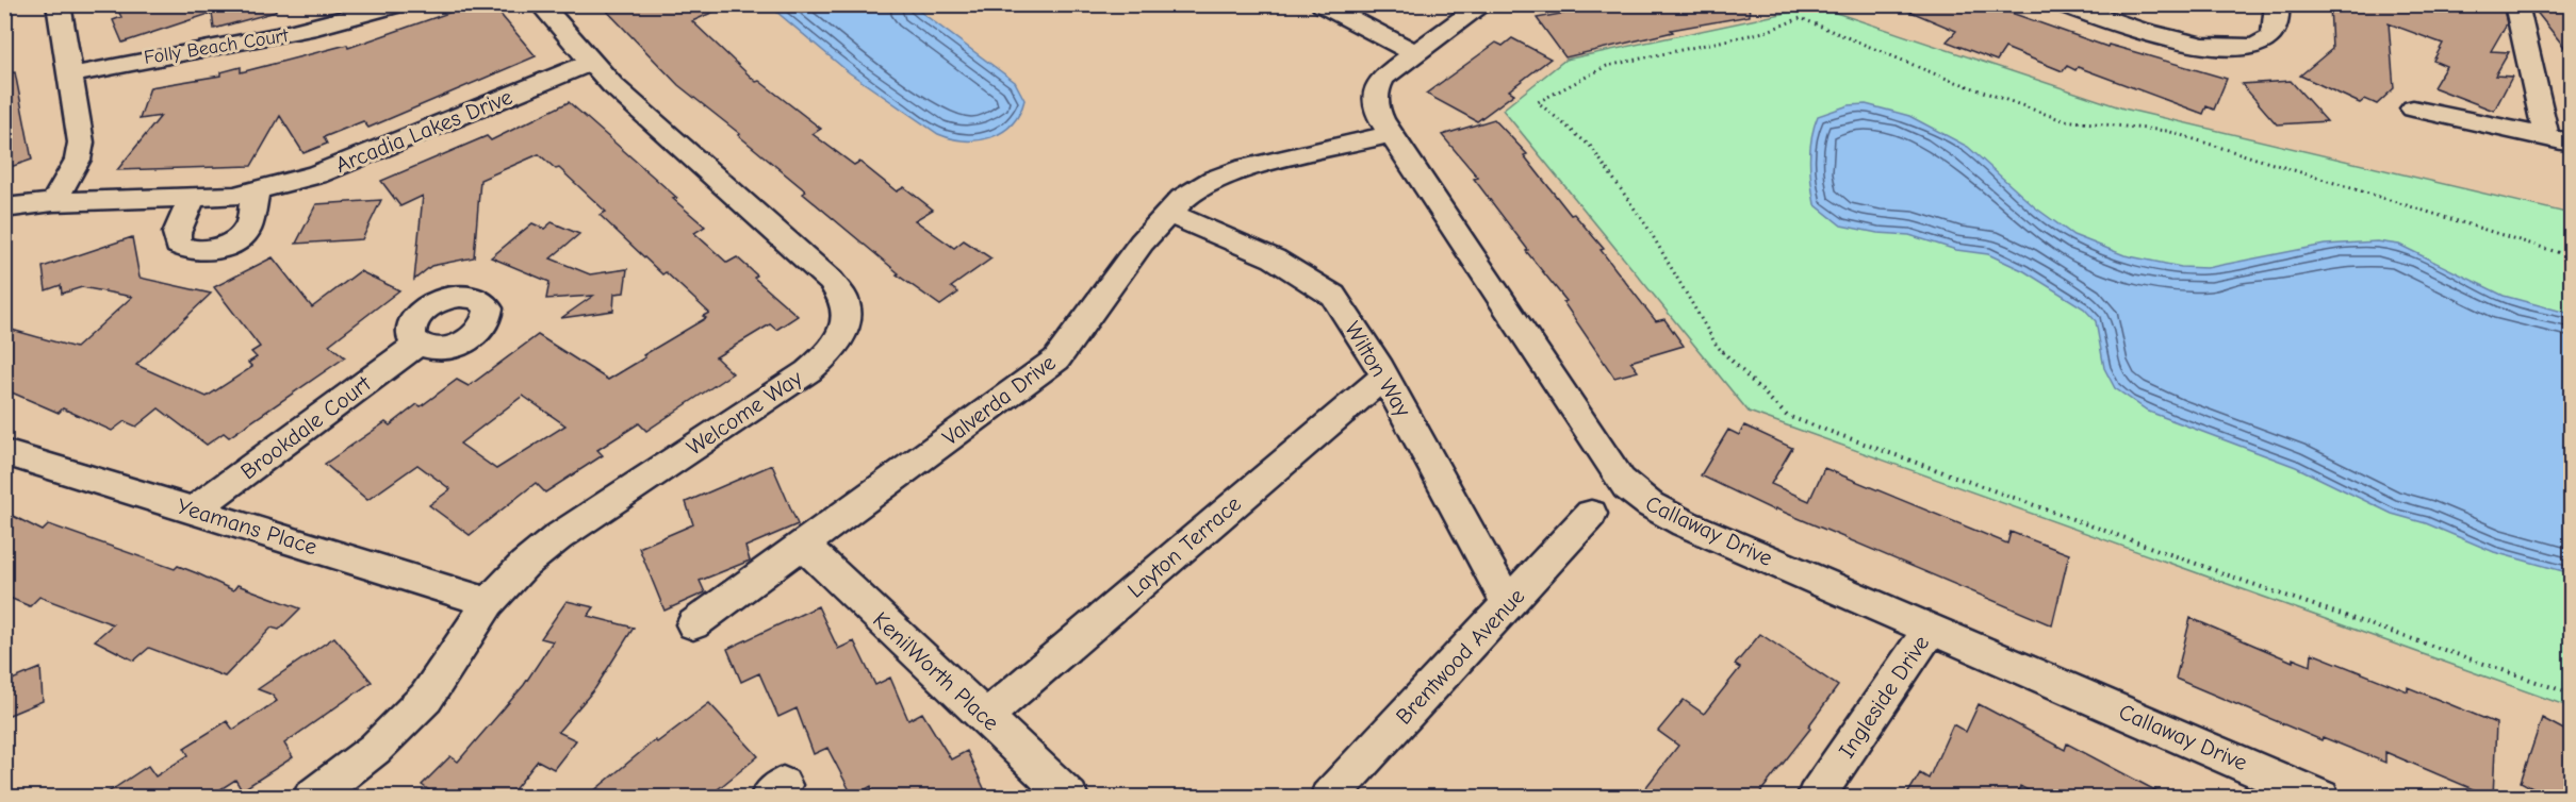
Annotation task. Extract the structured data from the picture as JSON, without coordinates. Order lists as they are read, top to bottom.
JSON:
{
  "streets": {
    "street": [
      "Folly Beach Court",
      "Arcadia Lakes Drive",
      "Wilton Way",
      "Valverda Drive",
      "Welcome Way",
      "Brookdale Court",
      "Yeamans Place",
      "Callaway Drive",
      "Layton Terrace",
      "Brentwood Avenue",
      "KenilWorth Place",
      "Ingleside Drive"
    ]
  },
  "crossings": [
    ["Arcadia Lakes Drive", "Welcome Way"],
    ["Wilton Way", "Valverda Drive"],
    ["Wilton Way", "Layton Terrace"],
    ["Wilton Way", "Brentwood Avenue"],
    ["Valverda Drive", "Callaway Drive"],
    ["Valverda Drive", "KenilWorth Place"],
    ["Welcome Way", "Yeamans Place"],
    ["Brookdale Court", "Yeamans Place"],
    ["Callaway Drive", "Ingleside Drive"],
    ["Layton Terrace", "KenilWorth Place"]
  ]
}
